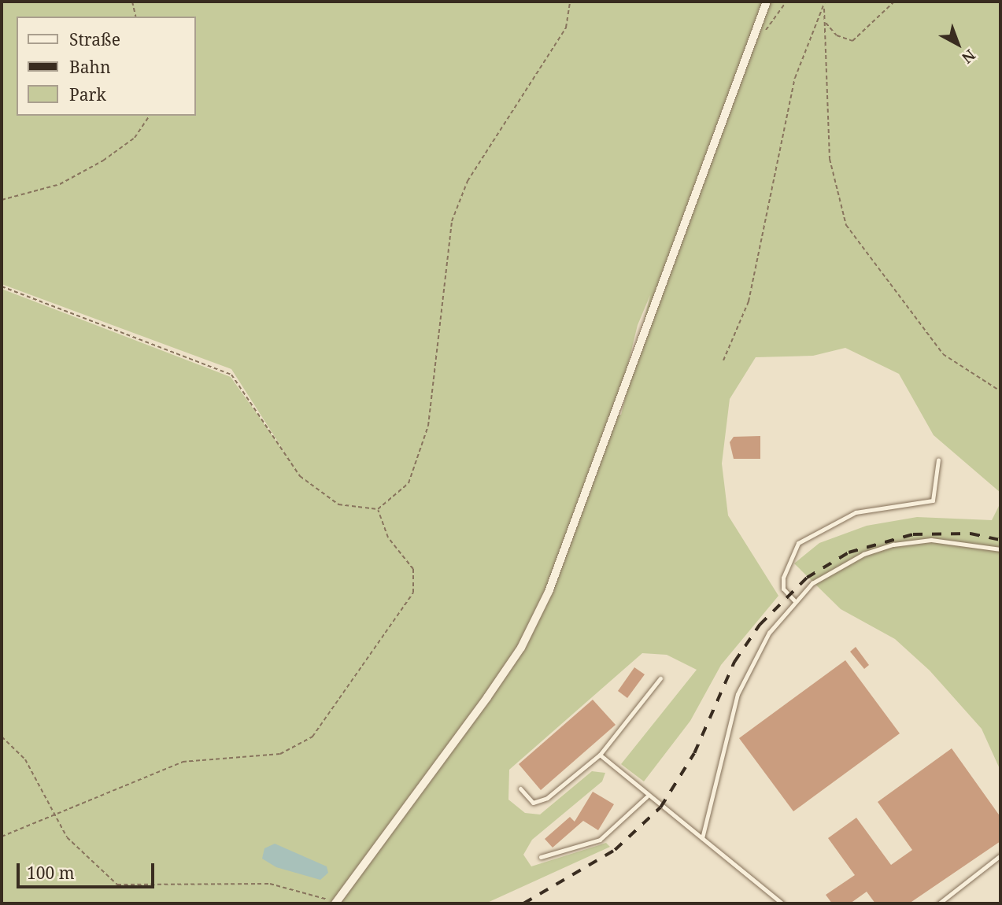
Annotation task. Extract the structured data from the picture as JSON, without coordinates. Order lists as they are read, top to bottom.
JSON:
{
  "legend": ["Straße", "Bahn", "Park"],
  "scale_bar": "100 m",
  "north": "bottom right"
}
